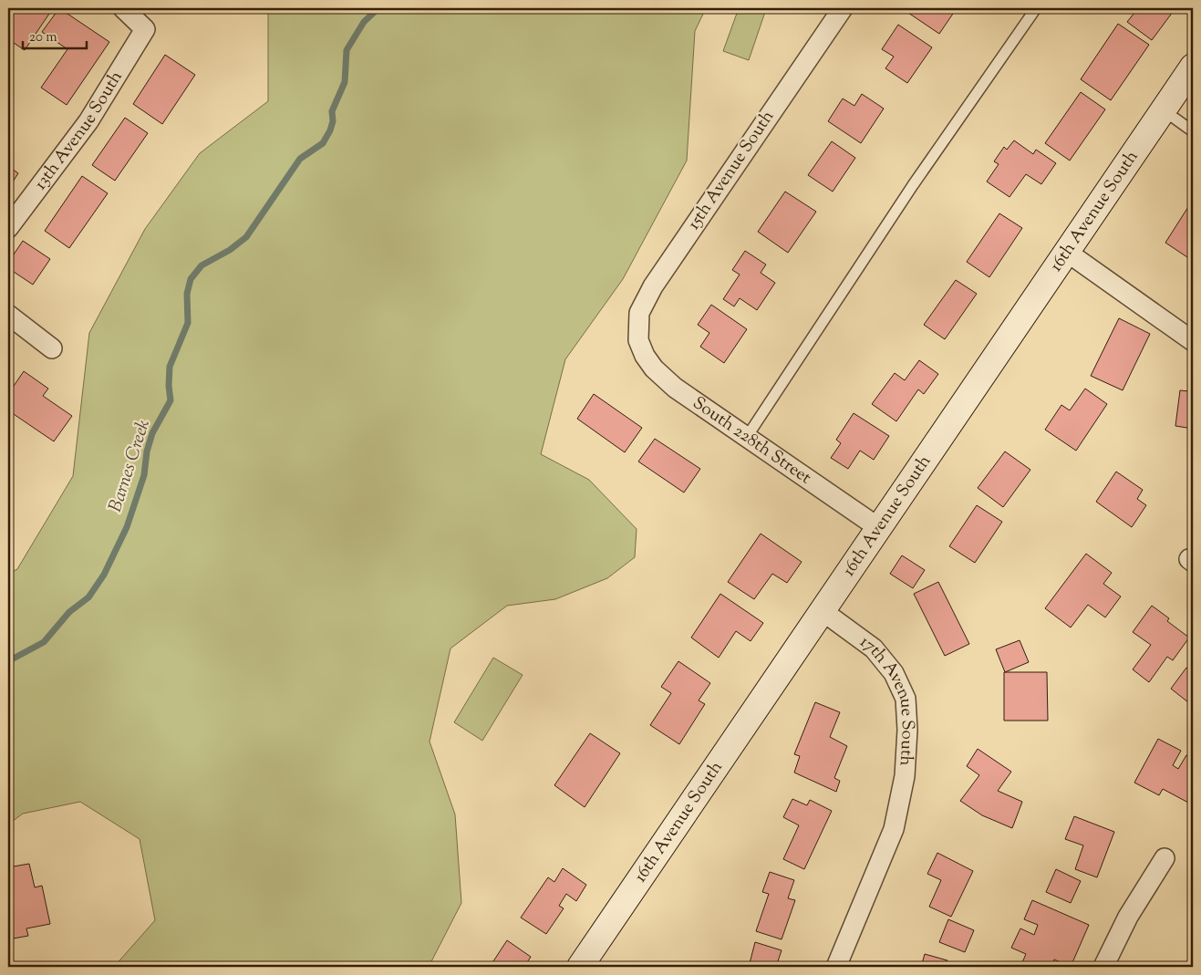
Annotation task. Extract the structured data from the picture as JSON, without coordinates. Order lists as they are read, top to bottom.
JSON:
{
  "streets": {
    "street": [
      "13th Avenue South",
      "15th Avenue South",
      "16th Avenue South",
      "South 228th Street",
      "17th Avenue South"
    ]
  },
  "crossings": [
    ["15th Avenue South", "South 228th Street"],
    ["16th Avenue South", "South 228th Street"],
    ["16th Avenue South", "17th Avenue South"]
  ],
  "water": ["Barnes Creek"],
  "scale_bar": "20 m"
}
